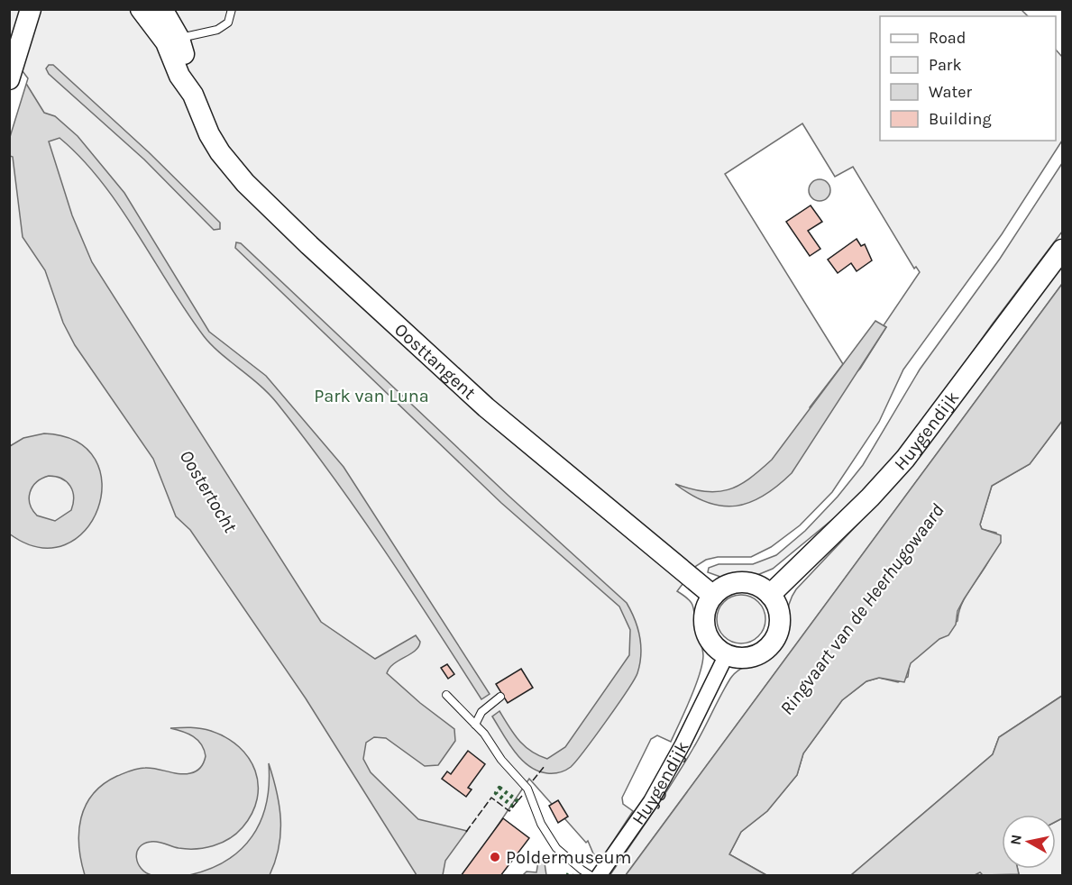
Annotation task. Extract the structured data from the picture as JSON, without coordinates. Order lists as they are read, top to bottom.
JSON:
{
  "streets": {
    "main road": ["Oosttangent", "Huygendijk"]
  },
  "crossings": [
    ["Oosttangent", "Huygendijk"]
  ],
  "water": ["Oostertocht", "Ringvaart van de Heerhugowaard"],
  "parks": ["Park van Luna"],
  "places": ["Poldermuseum"],
  "legend": [
    "Road",
    "Park",
    "Water",
    "Building"
  ],
  "north": "left"
}
